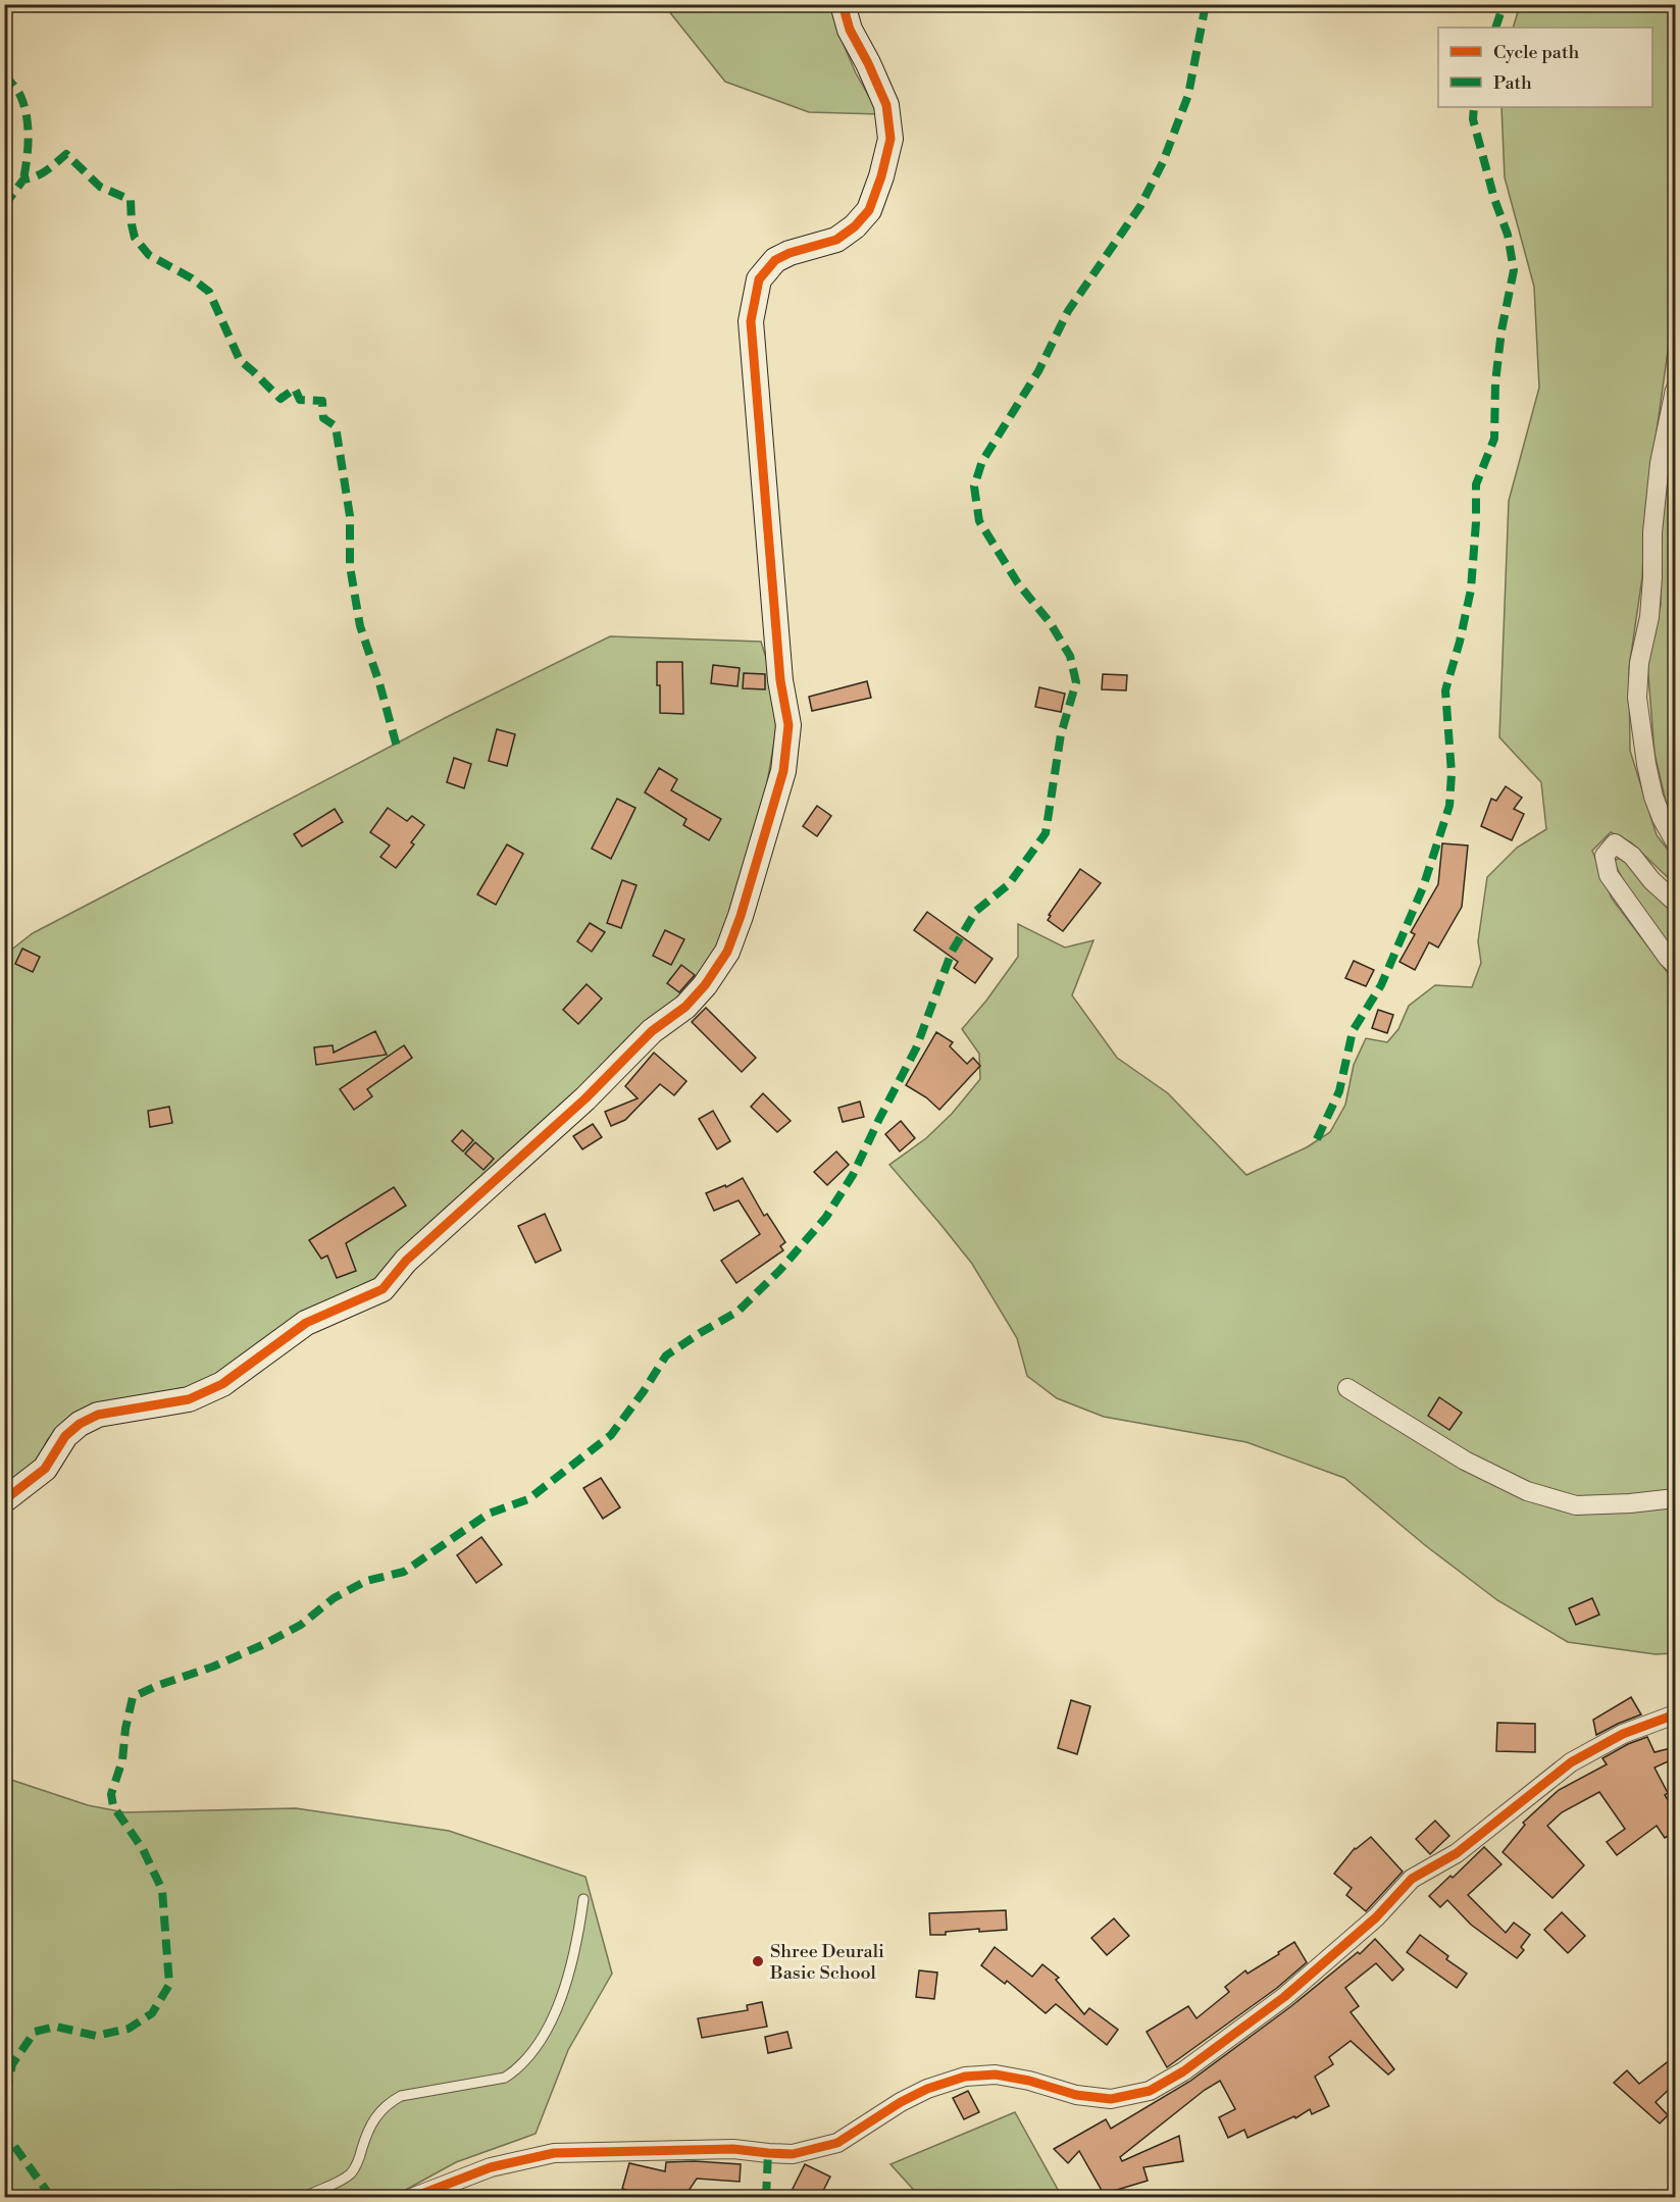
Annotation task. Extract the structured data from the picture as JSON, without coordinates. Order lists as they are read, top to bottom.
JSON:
{
  "places": ["Shree Deurali Basic School"],
  "legend": ["Cycle path", "Path"]
}
